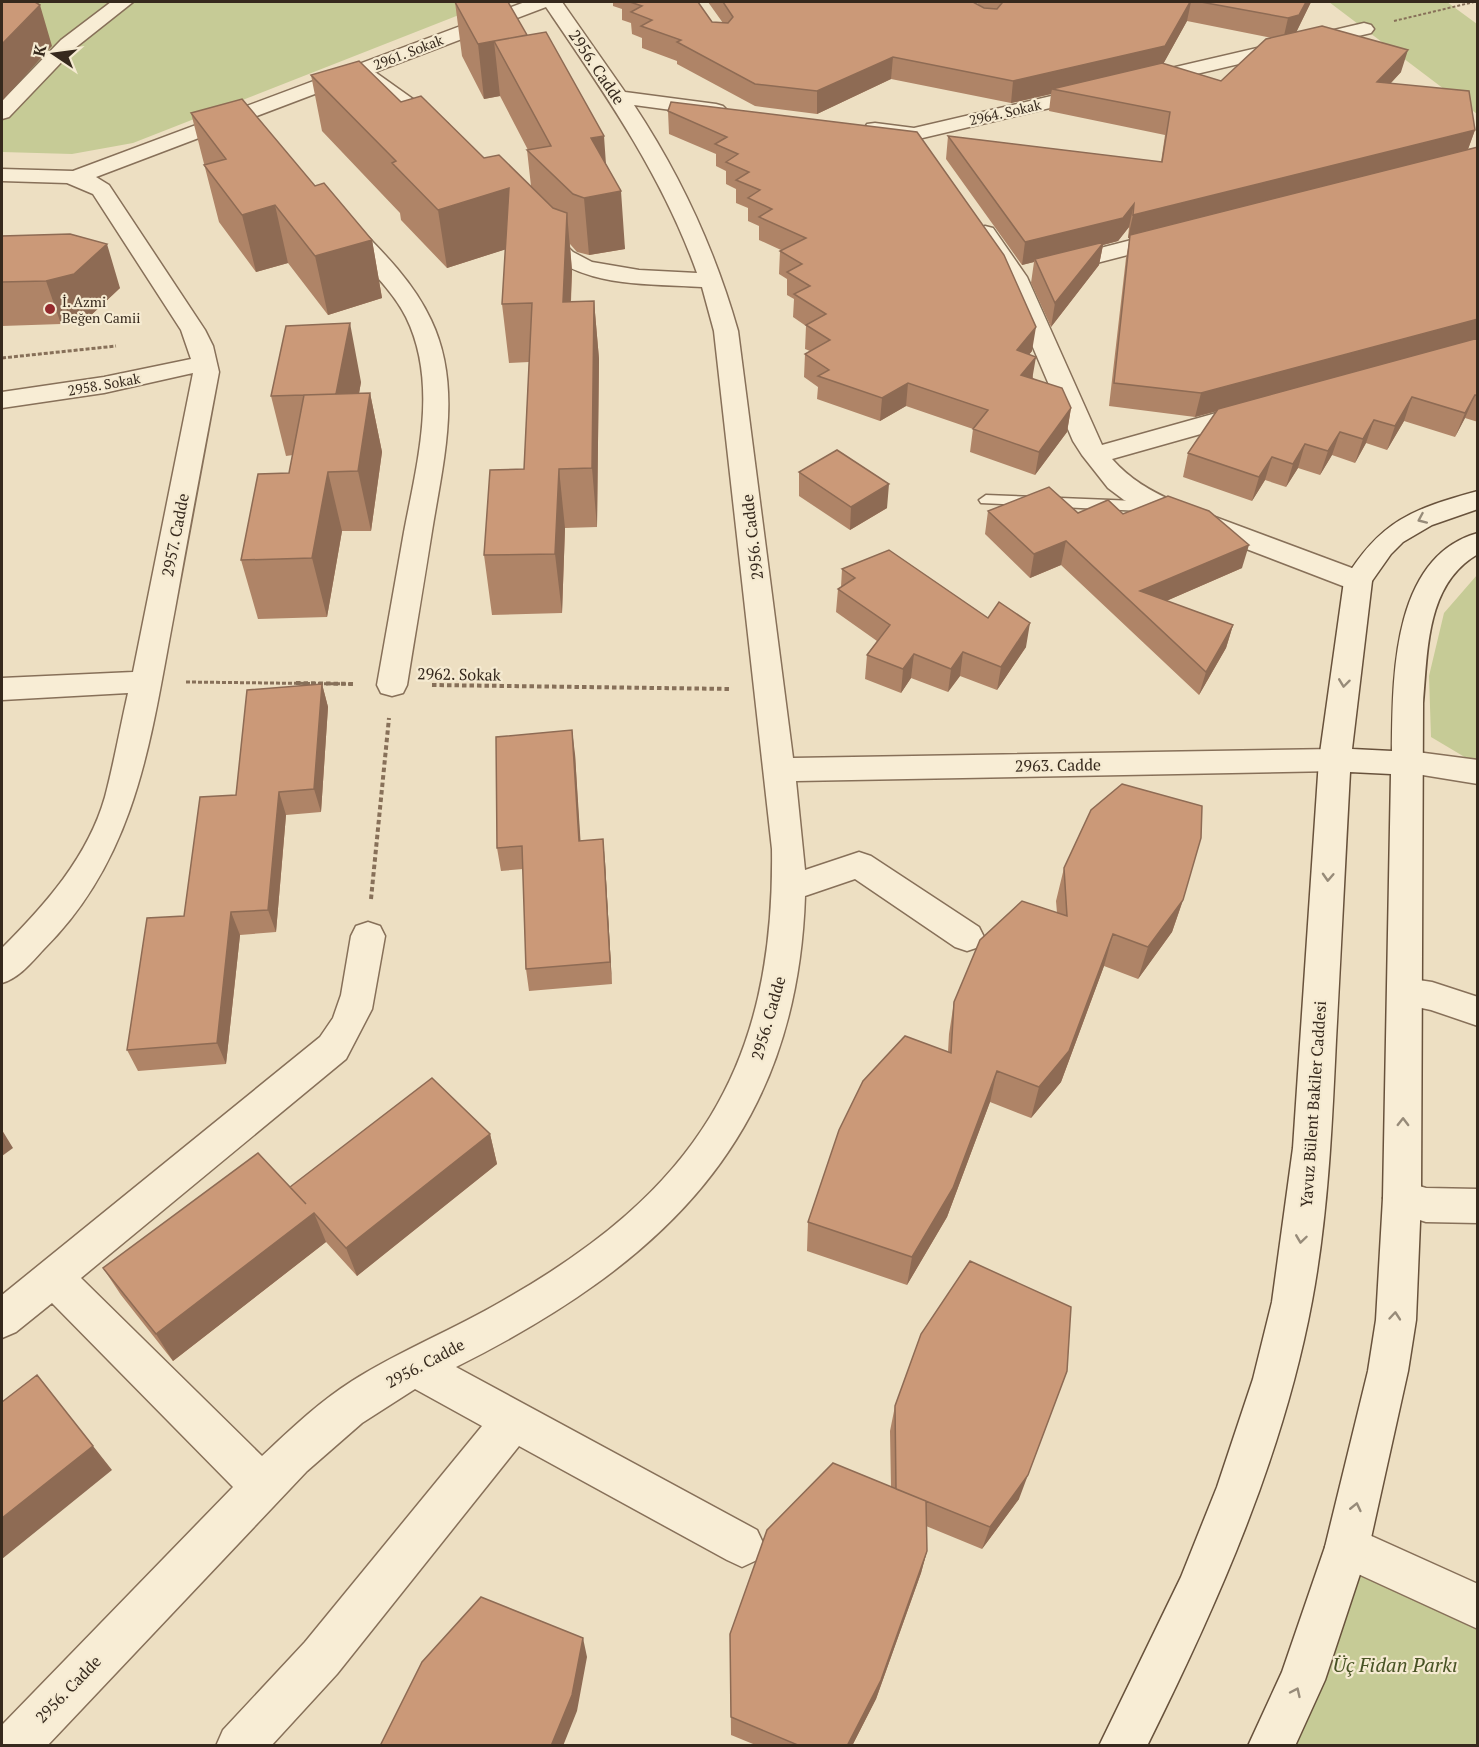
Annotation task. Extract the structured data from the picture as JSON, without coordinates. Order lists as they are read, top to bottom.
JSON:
{
  "streets": {
    "street": [
      "2961. Sokak",
      "2956. Cadde",
      "2964. Sokak",
      "2958. Sokak",
      "2957. Cadde",
      "2963. Cadde",
      "Yavuz Bülent Bakiler Caddesi"
    ],
    "path": ["2962. Sokak"]
  },
  "crossings": [
    ["2961. Sokak", "2957. Cadde"],
    ["2956. Cadde", "2962. Sokak"],
    ["2956. Cadde", "2963. Cadde"],
    ["2958. Sokak", "2957. Cadde"],
    ["2957. Cadde", "2962. Sokak"],
    ["2963. Cadde", "Yavuz Bülent Bakiler Caddesi"]
  ],
  "parks": ["Üç Fidan Parkı"],
  "places": ["İ. Azmi Beğen Camii"],
  "north": "left"
}
